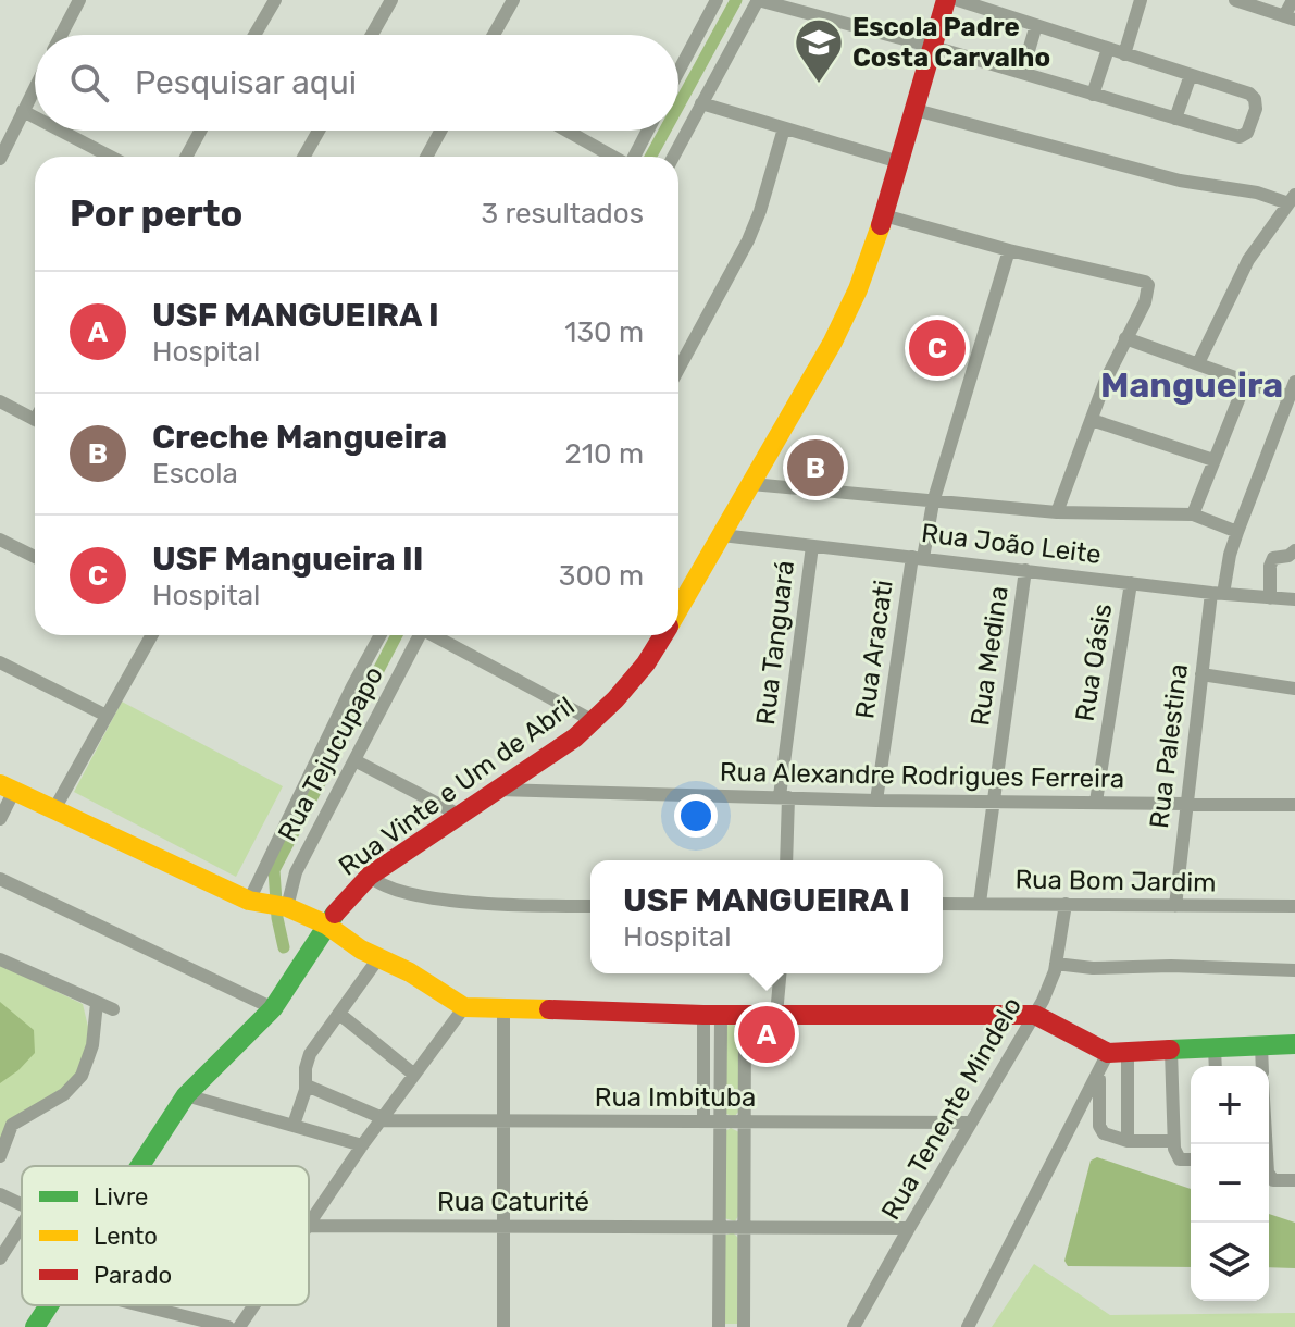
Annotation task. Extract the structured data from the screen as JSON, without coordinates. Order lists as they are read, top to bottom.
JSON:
{
  "streets": {
    "main road": ["Rua Vinte e Um de Abril"],
    "street": [
      "Rua João Leite",
      "Rua Tanguará",
      "Rua Aracati",
      "Rua Medina",
      "Rua Oásis",
      "Rua Palestina",
      "Rua Tejucupapo",
      "Rua Alexandre Rodrigues Ferreira",
      "Rua Bom Jardim",
      "Rua Imbituba",
      "Rua Tenente Mindelo",
      "Rua Caturité"
    ]
  },
  "crossings": [
    ["Rua João Leite", "Rua Tanguará"],
    ["Rua João Leite", "Rua Aracati"],
    ["Rua João Leite", "Rua Medina"],
    ["Rua João Leite", "Rua Oásis"],
    ["Rua João Leite", "Rua Palestina"],
    ["Rua João Leite", "Rua Vinte e Um de Abril"],
    ["Rua Tanguará", "Rua Alexandre Rodrigues Ferreira"],
    ["Rua Aracati", "Rua Alexandre Rodrigues Ferreira"],
    ["Rua Medina", "Rua Alexandre Rodrigues Ferreira"],
    ["Rua Medina", "Rua Bom Jardim"],
    ["Rua Oásis", "Rua Alexandre Rodrigues Ferreira"],
    ["Rua Palestina", "Rua Alexandre Rodrigues Ferreira"],
    ["Rua Palestina", "Rua Bom Jardim"],
    ["Rua Alexandre Rodrigues Ferreira", "Rua Vinte e Um de Abril"],
    ["Rua Bom Jardim", "Rua Tenente Mindelo"],
    ["Rua Imbituba", "Rua Tenente Mindelo"]
  ],
  "districts": ["Mangueira"],
  "places": {
    "school or university": ["Escola Padre Costa Carvalho"]
  },
  "legend": ["Livre", "Lento", "Parado"],
  "page": {
    "search": "Pesquisar aqui",
    "heading": ["Por perto", "3 resultados"],
    "list": [
      {
        "mark": "A",
        "name": "USF MANGUEIRA I",
        "note": "Hospital",
        "value": "130 m"
      },
      {
        "mark": "B",
        "name": "Creche Mangueira",
        "note": "Escola",
        "value": "210 m"
      },
      {
        "mark": "C",
        "name": "USF Mangueira II",
        "note": "Hospital",
        "value": "300 m"
      }
    ],
    "pins": ["C", "B", "A"],
    "popup": ["USF MANGUEIRA I", "Hospital"],
    "map_buttons": ["+", "−"]
  }
}
